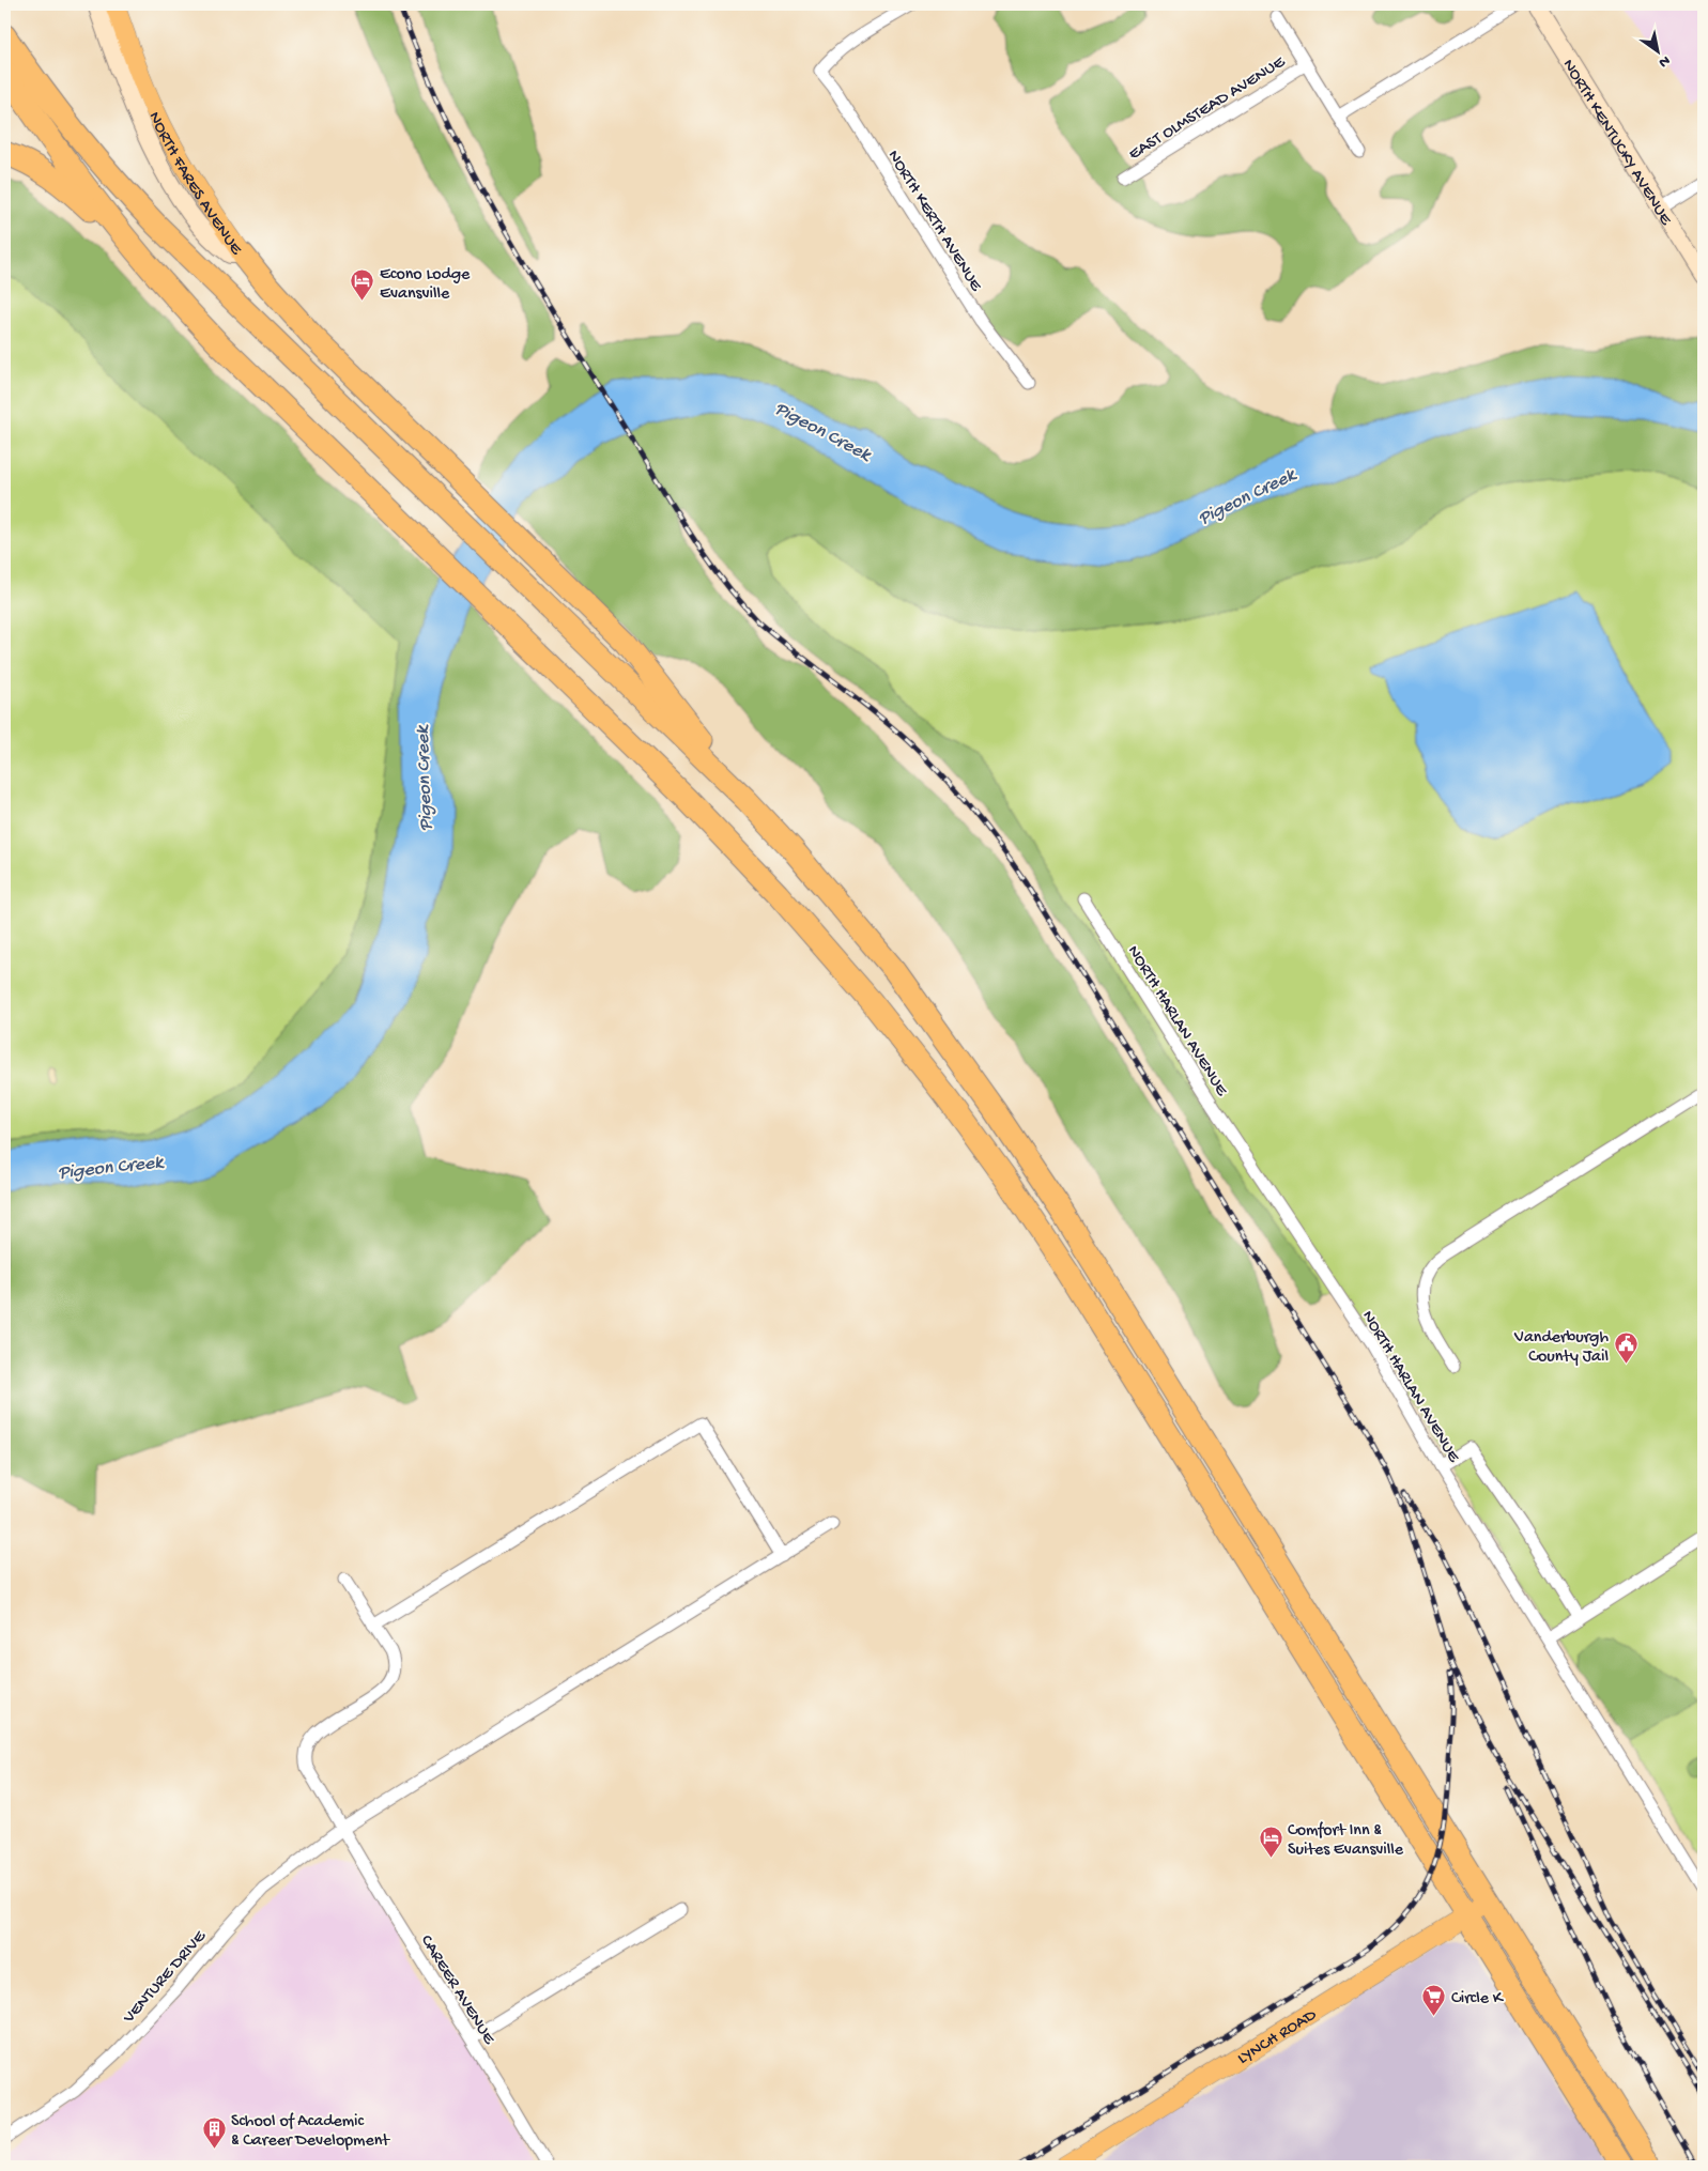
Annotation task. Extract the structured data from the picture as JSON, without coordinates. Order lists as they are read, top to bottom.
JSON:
{
  "streets": {
    "main road": ["NORTH FARES AVENUE", "LYNCH ROAD"],
    "street": [
      "EAST OLMSTEAD AVENUE",
      "NORTH KENTUCKY AVENUE",
      "NORTH KERTH AVENUE",
      "NORTH HARLAN AVENUE",
      "VENTURE DRIVE",
      "CAREER AVENUE"
    ]
  },
  "crossings": [
    ["VENTURE DRIVE", "CAREER AVENUE"]
  ],
  "water": ["Pigeon Creek"],
  "places": {
    "hotel": ["Econo Lodge Evansville", "Comfort Inn & Suites Evansville"],
    "public building": ["Vanderburgh County Jail"],
    "supermarket": ["Circle K"],
    "building": ["School of Academic & Career Development"]
  },
  "north": "bottom right"
}
